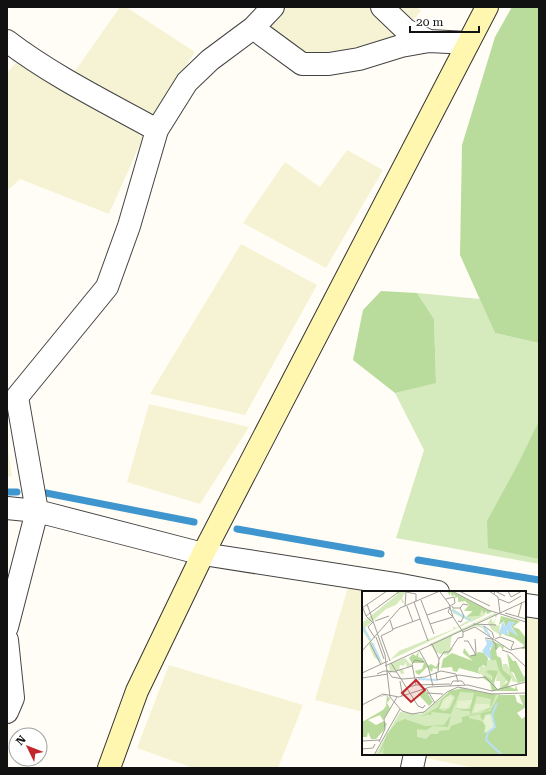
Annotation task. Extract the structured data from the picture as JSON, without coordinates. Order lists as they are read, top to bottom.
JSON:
{
  "scale_bar": "20 m",
  "north": "top left"
}
